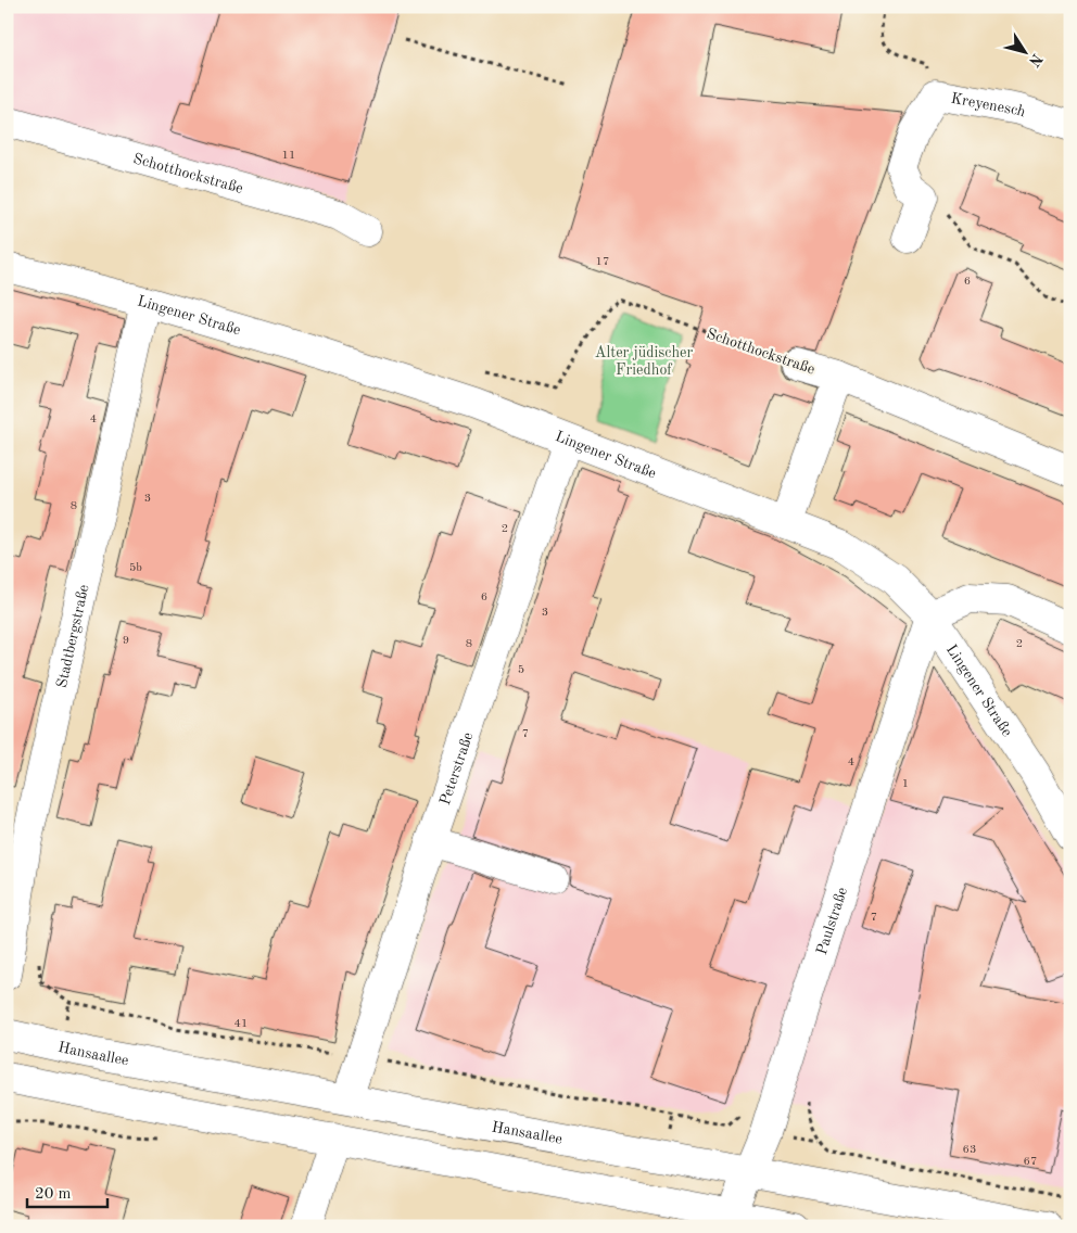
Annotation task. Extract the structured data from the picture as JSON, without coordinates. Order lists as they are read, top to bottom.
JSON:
{
  "streets": {
    "street": [
      "Kreyenesch",
      "Schotthockstraße",
      "Lingener Straße",
      "Stadtbergstraße",
      "Peterstraße",
      "Paulstraße",
      "Hansaallee"
    ]
  },
  "crossings": [
    ["Lingener Straße", "Stadtbergstraße"],
    ["Lingener Straße", "Peterstraße"],
    ["Lingener Straße", "Paulstraße"],
    ["Peterstraße", "Hansaallee"],
    ["Paulstraße", "Hansaallee"]
  ],
  "parks": ["Alter jüdischer Friedhof"],
  "house_numbers": [
    "11",
    "17",
    "6",
    "4",
    "3",
    "8",
    "2",
    "5b",
    "6",
    "3",
    "9",
    "8",
    "2",
    "5",
    "7",
    "4",
    "1",
    "7",
    "41",
    "63",
    "67"
  ],
  "scale_bar": "20 m",
  "north": "bottom right"
}
